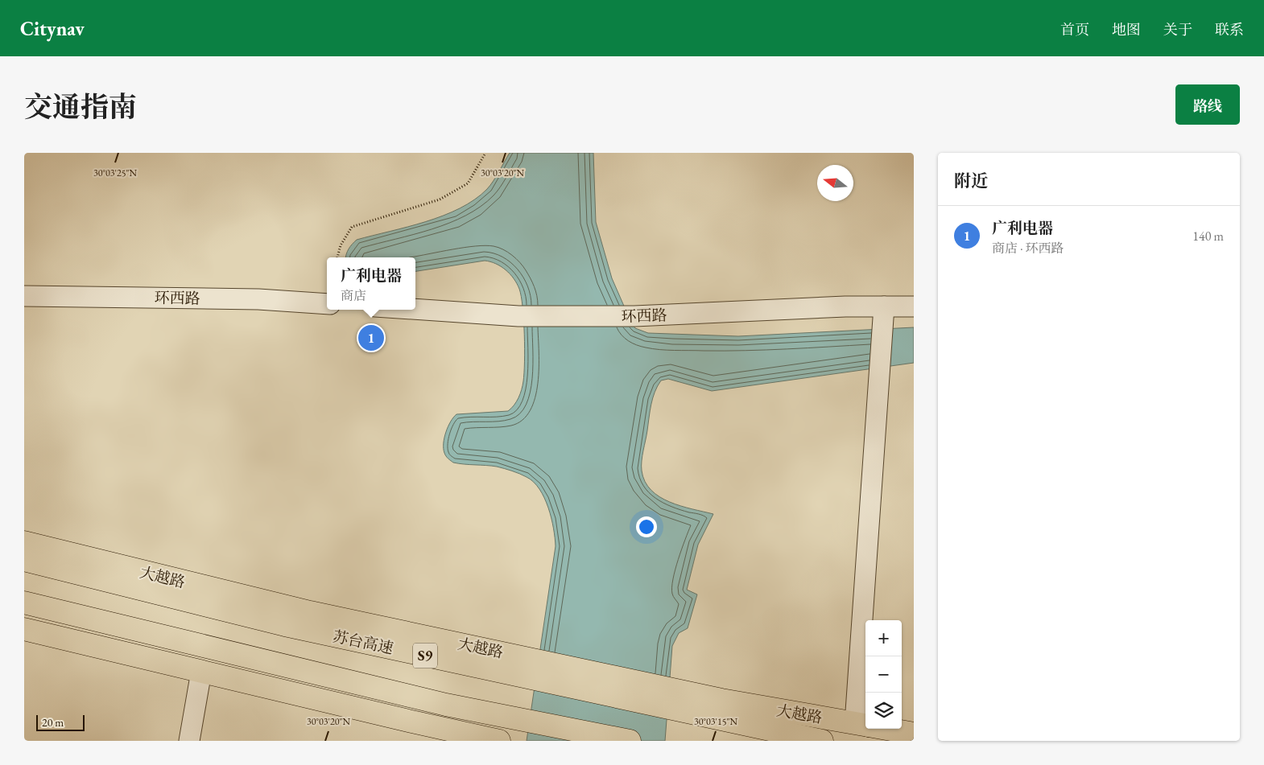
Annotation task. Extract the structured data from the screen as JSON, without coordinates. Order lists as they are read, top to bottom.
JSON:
{
  "streets": {
    "main road": ["大越路", "苏台高速", "S9"],
    "street": ["环西路"]
  },
  "scale_bar": "20 m",
  "north": "left",
  "page": {
    "header": "Citynav",
    "nav": [
      "首页",
      "地图",
      "关于",
      "联系"
    ],
    "title": "交通指南",
    "buttons": "路线",
    "heading": "附近",
    "list": [
      {
        "mark": "1",
        "name": "广利电器",
        "note": "商店 · 环西路",
        "value": "140 m"
      }
    ],
    "popup": ["广利电器", "商店"],
    "pins": "1",
    "map_buttons": ["+", "−"],
    "scale": "20 m"
  },
  "coordinates": ["30°03'25\"N", "30°03'20\"N", "30°03'15\"N"]
}
